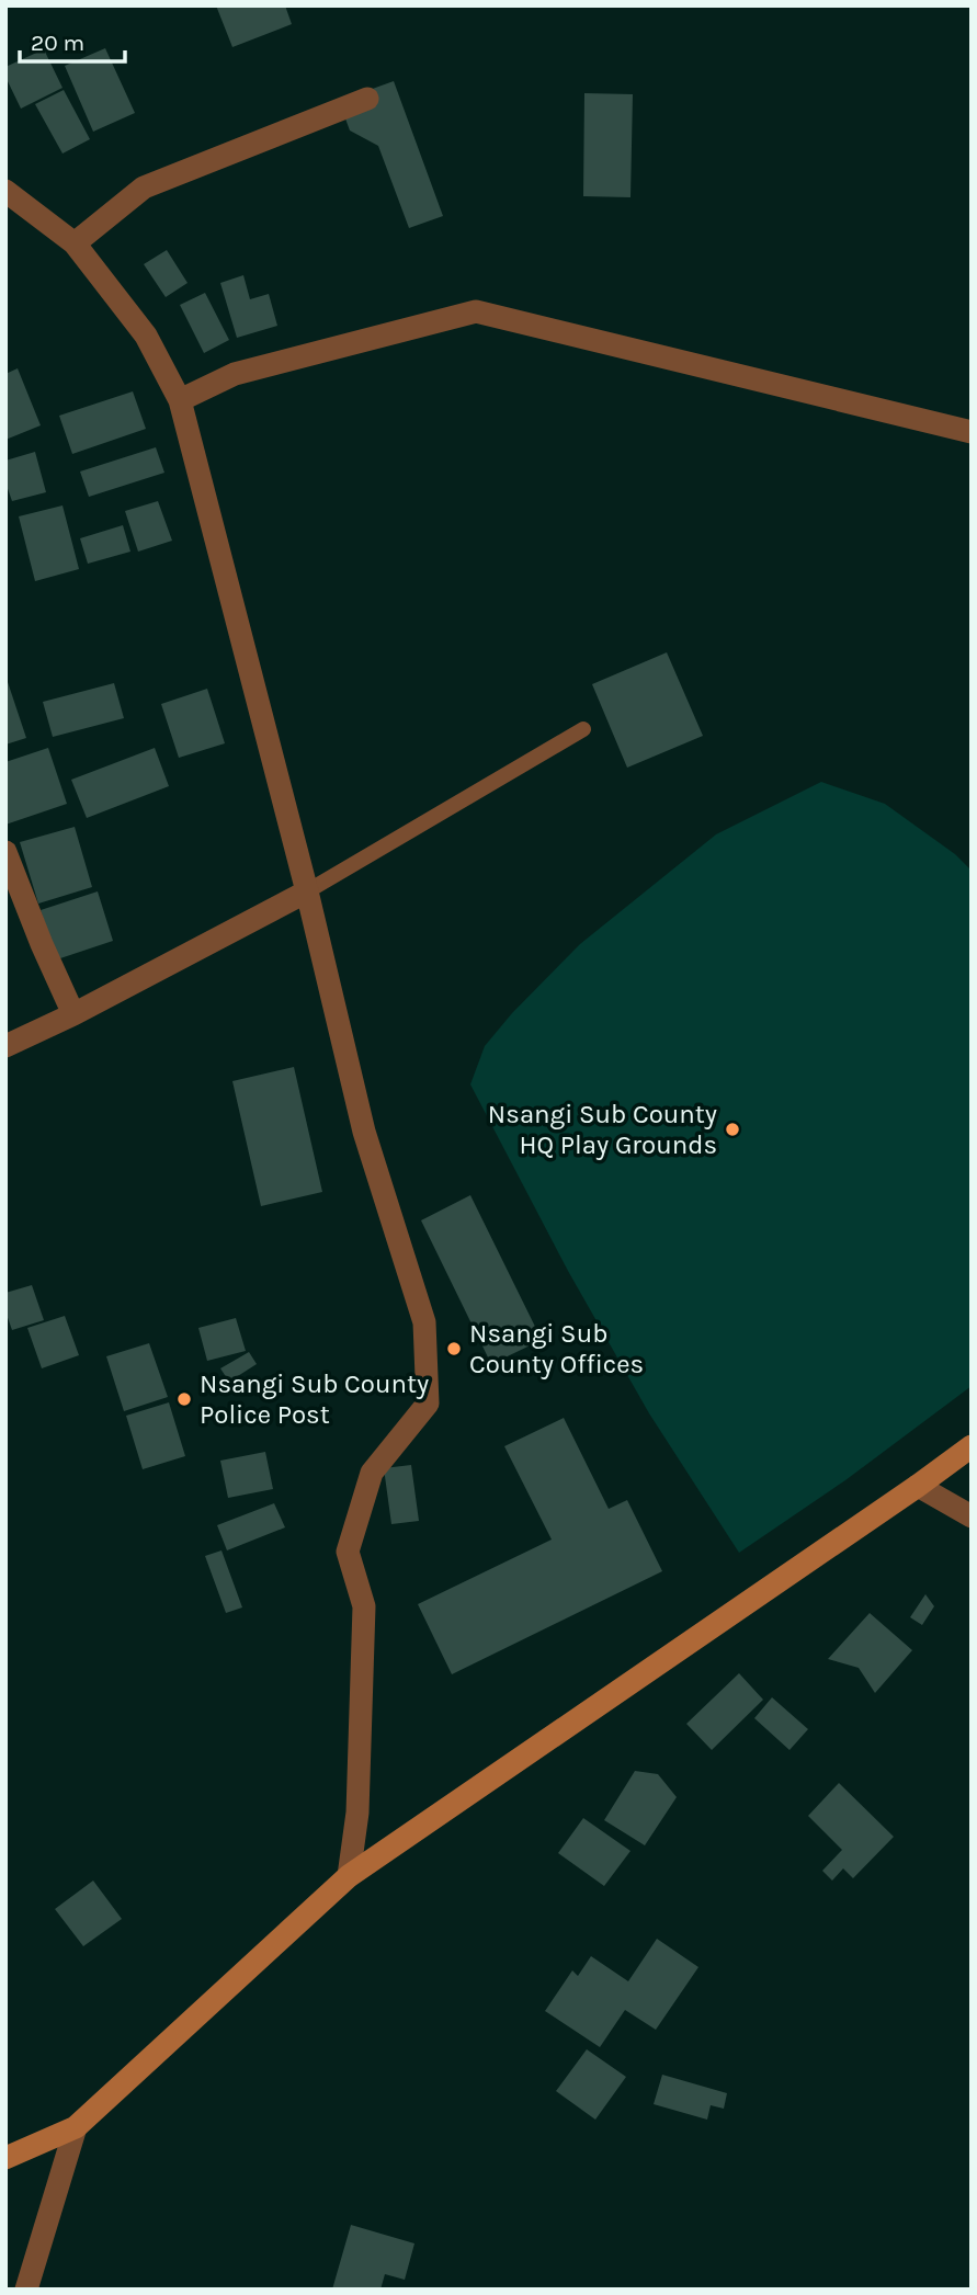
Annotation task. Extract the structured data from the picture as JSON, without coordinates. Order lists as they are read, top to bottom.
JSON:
{
  "places": ["Nsangi Sub County HQ Play Grounds", "Nsangi Sub County Offices", "Nsangi Sub County Police Post"],
  "scale_bar": "20 m"
}
